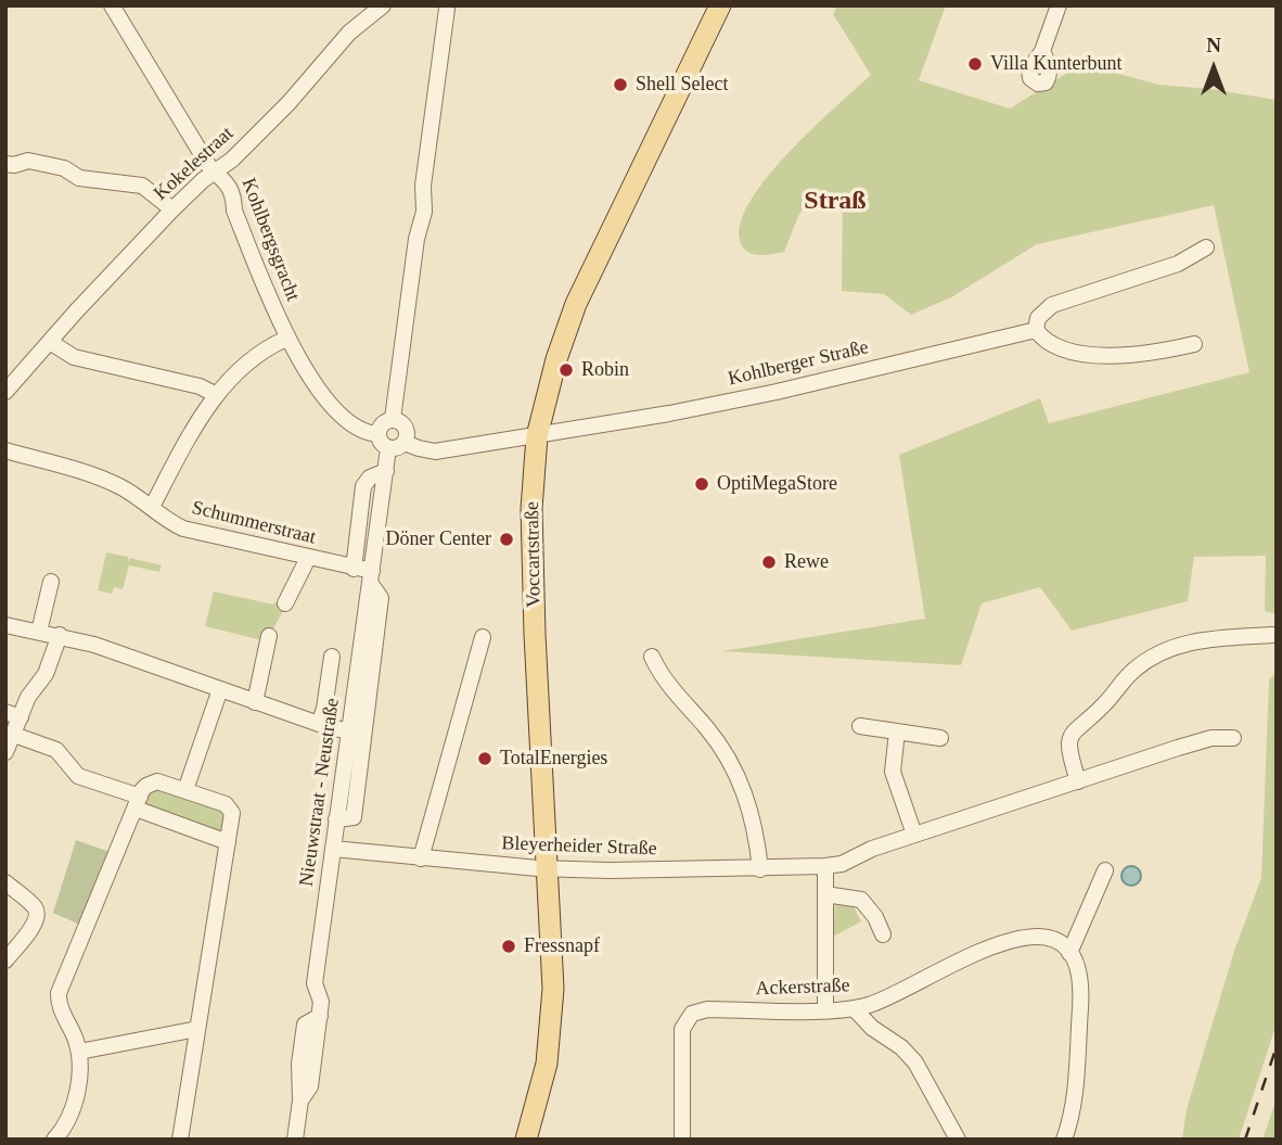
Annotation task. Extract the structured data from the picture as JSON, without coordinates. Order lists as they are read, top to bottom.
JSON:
{
  "streets": {
    "main road": ["Voccartstraße"],
    "street": [
      "Kokelestraat",
      "Kohlbergsgracht",
      "Kohlberger Straße",
      "Schummerstraat",
      "Nieuwstraat - Neustraße",
      "Bleyerheider Straße",
      "Ackerstraße"
    ]
  },
  "crossings": [
    ["Kokelestraat", "Kohlbergsgracht"],
    ["Kohlbergsgracht", "Kohlberger Straße"],
    ["Kohlbergsgracht", "Nieuwstraat - Neustraße"],
    ["Kohlberger Straße", "Voccartstraße"],
    ["Kohlberger Straße", "Nieuwstraat - Neustraße"],
    ["Schummerstraat", "Nieuwstraat - Neustraße"],
    ["Voccartstraße", "Bleyerheider Straße"],
    ["Nieuwstraat - Neustraße", "Bleyerheider Straße"]
  ],
  "districts": ["Straß"],
  "places": [
    "Villa Kunterbunt",
    "Shell Select",
    "Robin",
    "OptiMegaStore",
    "Döner Center",
    "Rewe",
    "TotalEnergies",
    "Fressnapf"
  ],
  "north": "top"
}
